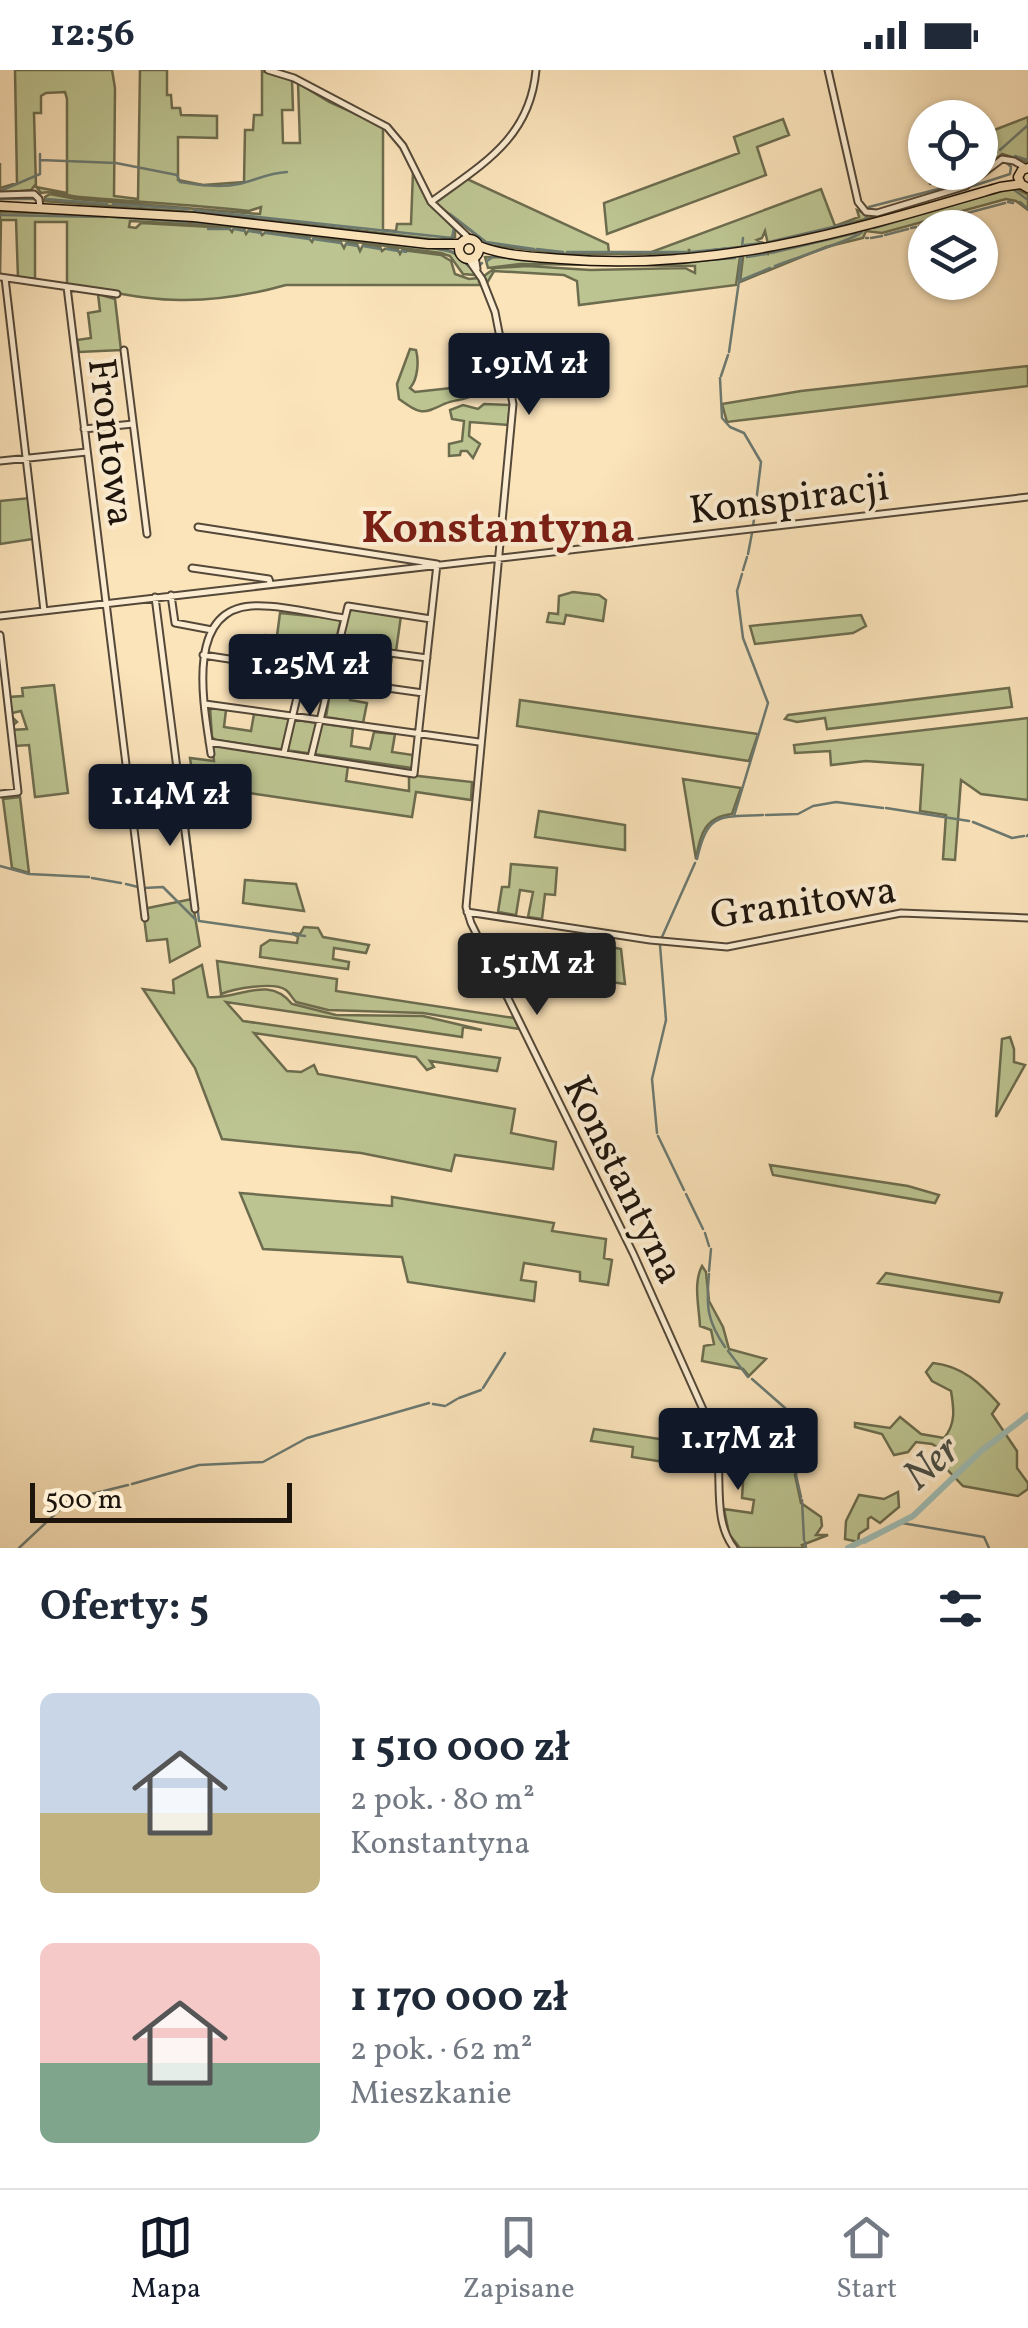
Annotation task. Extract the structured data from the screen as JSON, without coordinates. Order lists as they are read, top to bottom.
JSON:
{
  "streets": {
    "street": [
      "Frontowa",
      "Konspiracji",
      "Granitowa",
      "Konstantyna"
    ]
  },
  "crossings": [
    ["Konspiracji", "Konstantyna"],
    ["Granitowa", "Konstantyna"]
  ],
  "districts": ["Konstantyna"],
  "water": ["Ner"],
  "scale_bar": "500 m",
  "page": {
    "status": "12:56",
    "price": [
      "1.91M zł",
      "1.25M zł",
      "1.14M zł",
      "1.51M zł",
      "1.17M zł"
    ],
    "scale": "500 m",
    "heading": "Oferty: 5",
    "list": [
      {
        "name": "1 510 000 zł",
        "note": "2 pok. · 80 m² · Konstantyna"
      },
      {
        "name": "1 170 000 zł",
        "note": "2 pok. · 62 m² · Mieszkanie"
      }
    ],
    "tabs": ["Mapa", "Zapisane", "Start"]
  }
}
